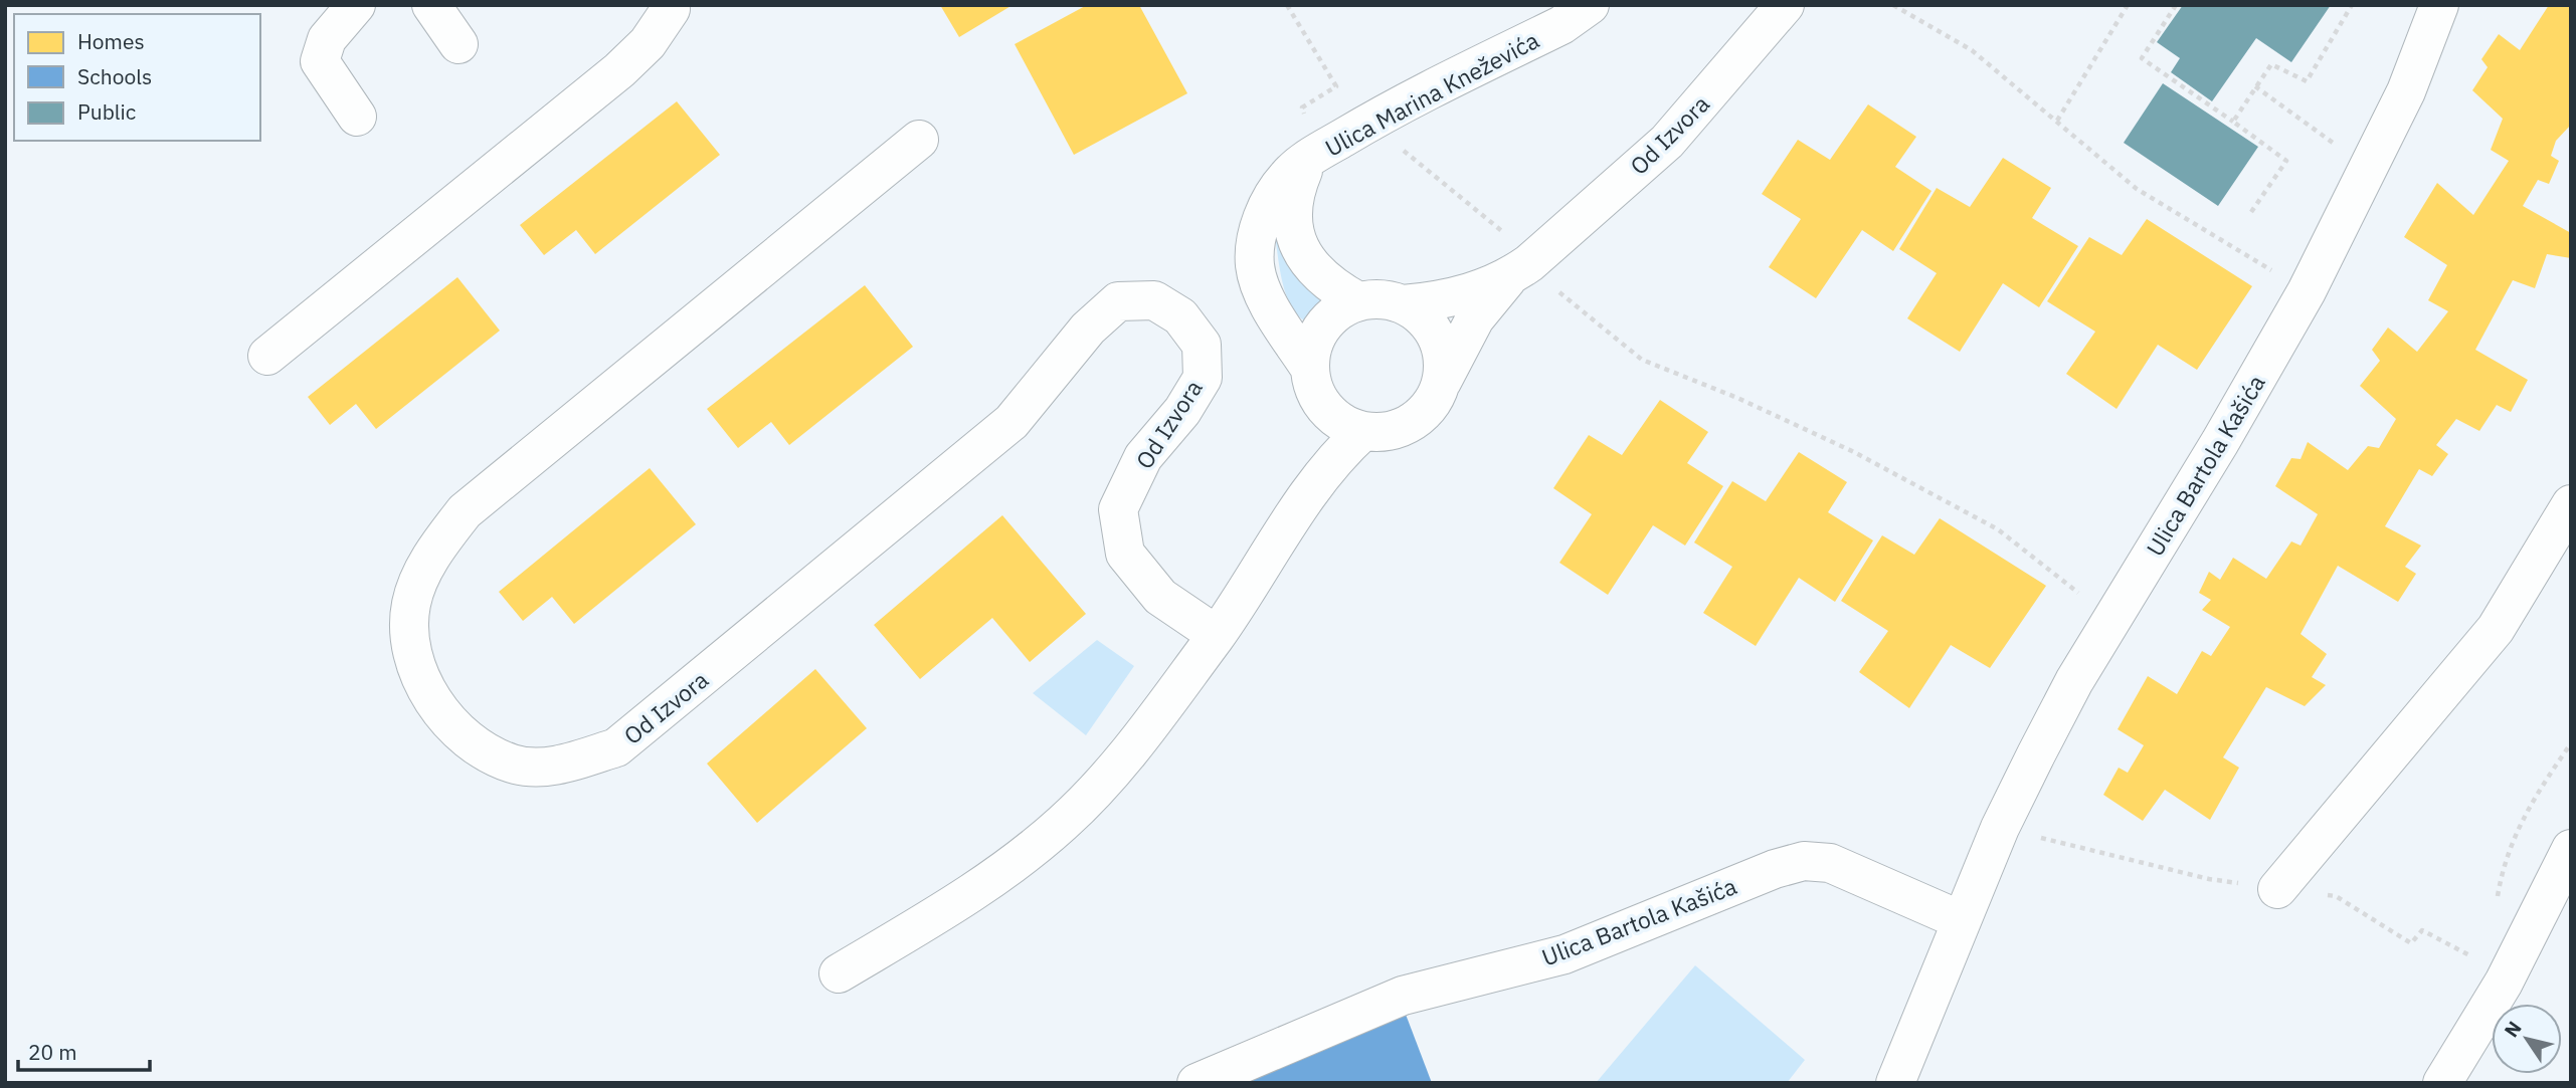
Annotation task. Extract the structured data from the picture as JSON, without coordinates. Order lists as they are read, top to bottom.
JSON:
{
  "streets": {
    "street": ["Ulica Marina Kneževića", "Od Izvora", "Ulica Bartola Kašića"]
  },
  "crossings": [
    ["Ulica Marina Kneževića", "Od Izvora"]
  ],
  "legend": ["Homes", "Schools", "Public"],
  "scale_bar": "20 m",
  "north": "top left"
}
